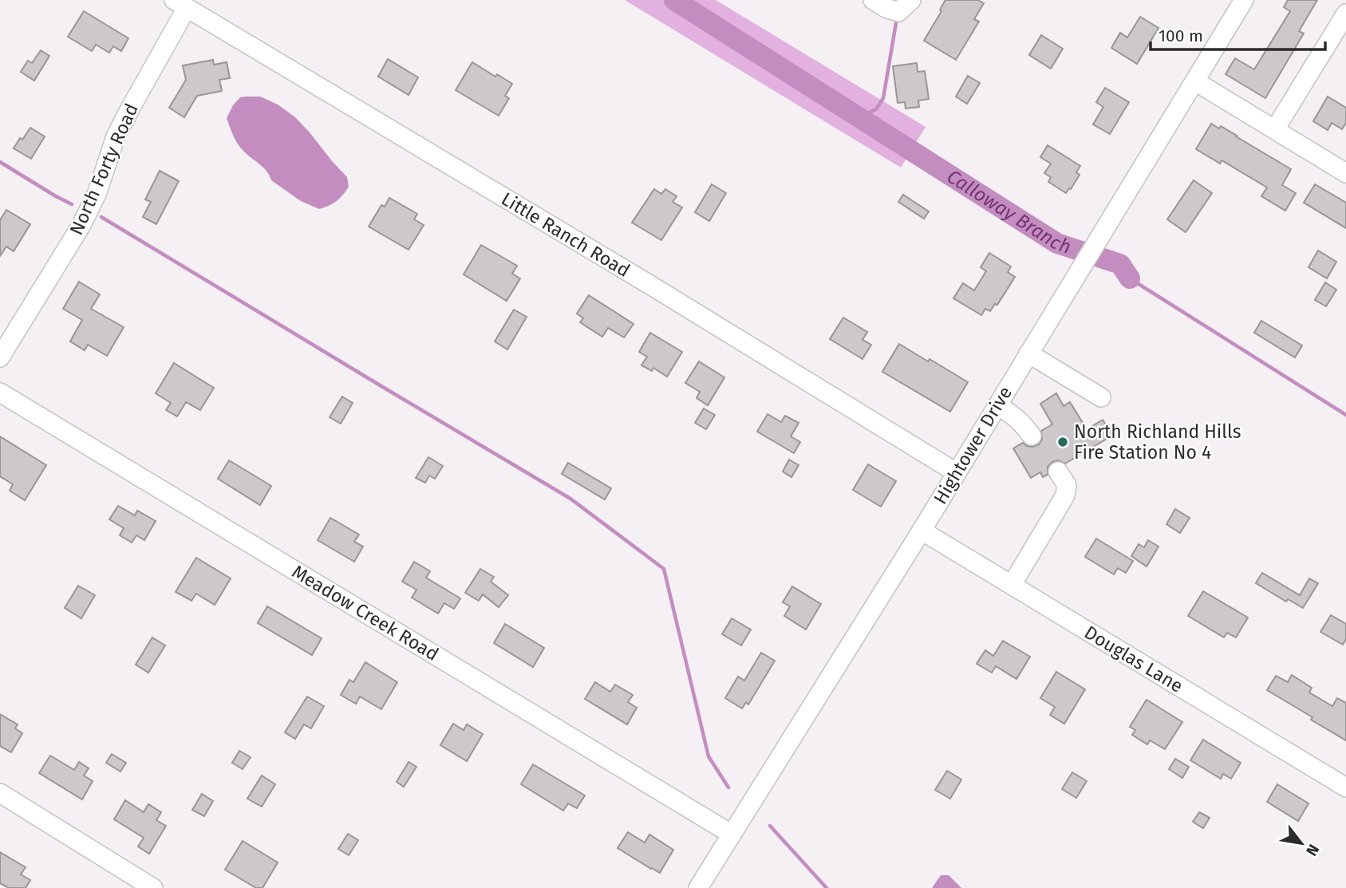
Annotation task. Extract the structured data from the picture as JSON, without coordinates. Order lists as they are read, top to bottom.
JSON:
{
  "streets": {
    "street": [
      "North Forty Road",
      "Little Ranch Road",
      "Hightower Drive",
      "Meadow Creek Road",
      "Douglas Lane"
    ]
  },
  "crossings": [
    ["North Forty Road", "Little Ranch Road"],
    ["Little Ranch Road", "Hightower Drive"],
    ["Hightower Drive", "Meadow Creek Road"],
    ["Hightower Drive", "Douglas Lane"]
  ],
  "water": ["Calloway Branch"],
  "places": ["North Richland Hills Fire Station No 4"],
  "scale_bar": "100 m",
  "north": "bottom right"
}
